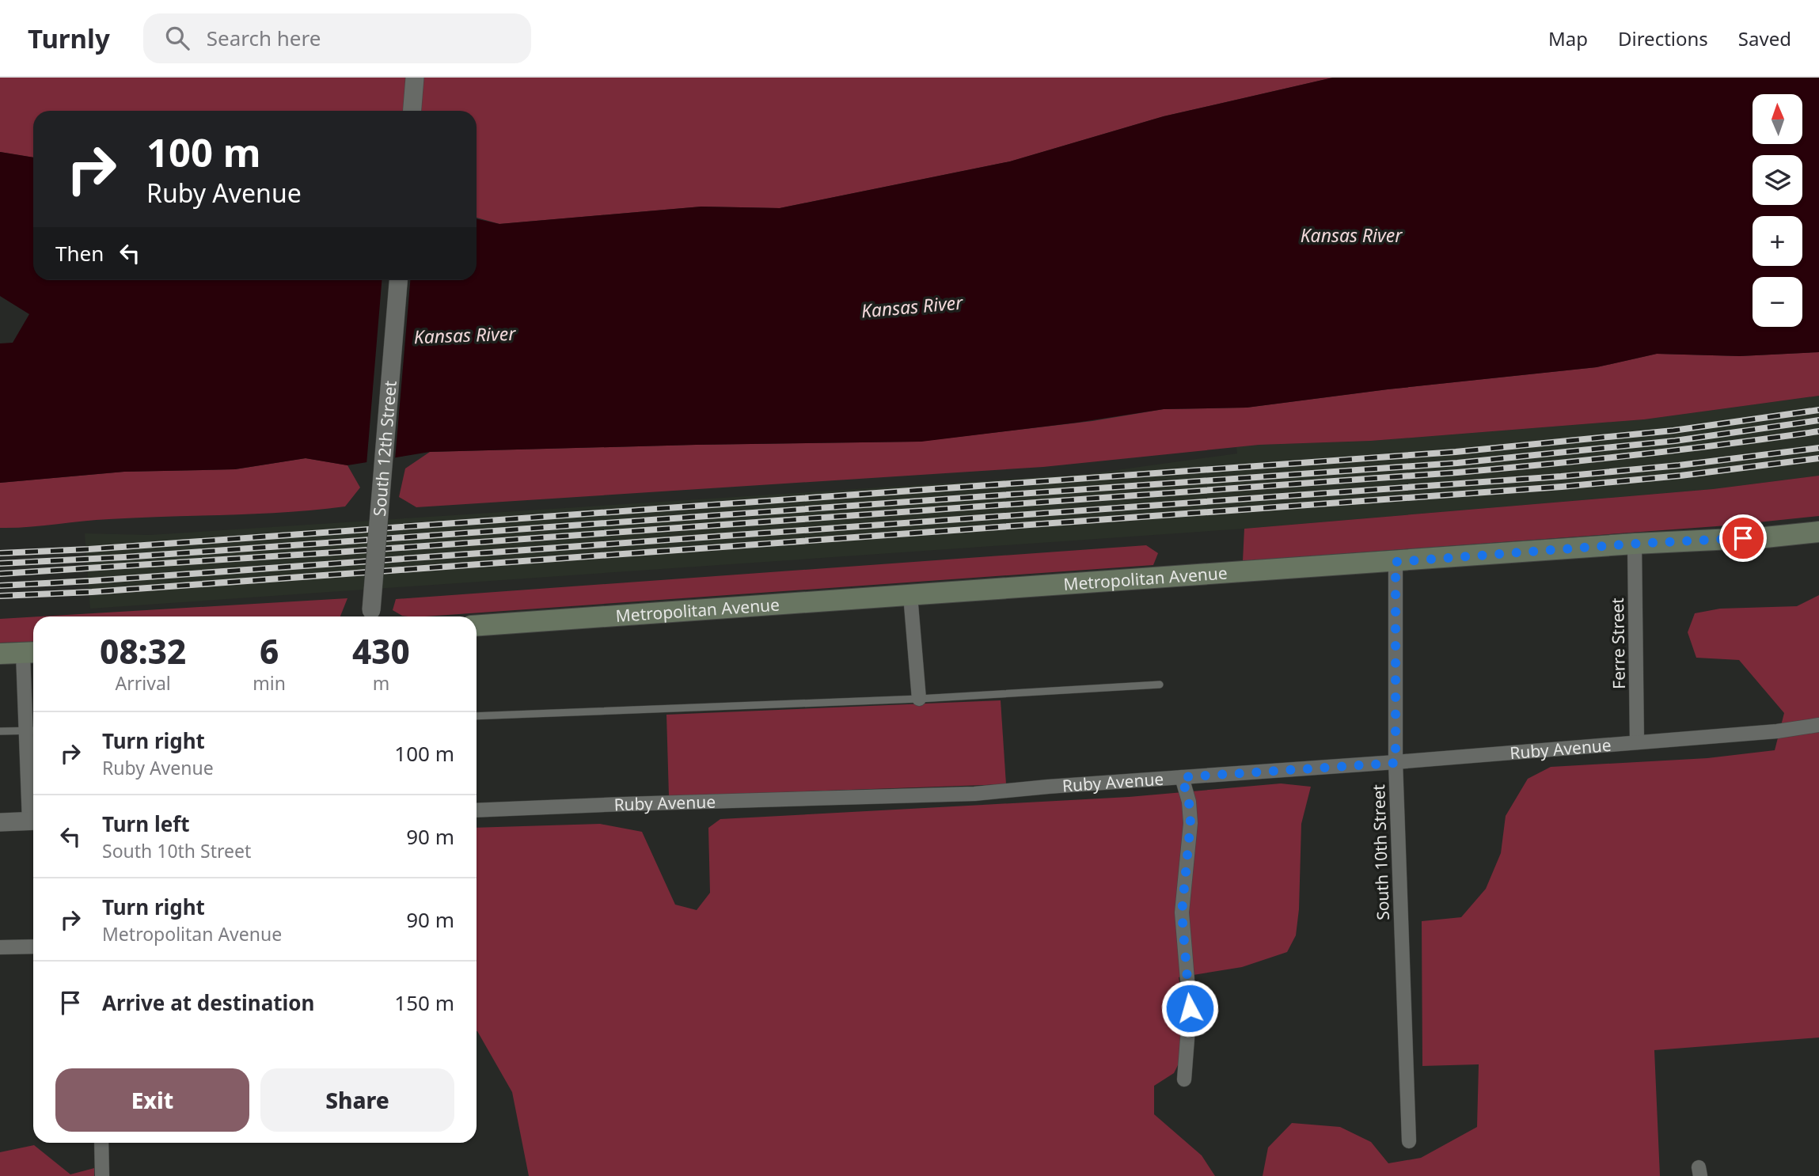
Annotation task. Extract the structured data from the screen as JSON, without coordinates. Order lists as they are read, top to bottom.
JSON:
{
  "streets": {
    "main road": ["Metropolitan Avenue"],
    "street": [
      "South 12th Street",
      "Ferre Street",
      "Ruby Avenue",
      "South 10th Street"
    ]
  },
  "crossings": [
    ["Metropolitan Avenue", "Ferre Street"],
    ["Metropolitan Avenue", "South 10th Street"],
    ["Ferre Street", "Ruby Avenue"],
    ["Ruby Avenue", "South 10th Street"]
  ],
  "water": ["Kansas River"],
  "north": "top",
  "page": {
    "header": "Turnly",
    "search": "Search here",
    "nav": ["Map", "Directions", "Saved"],
    "map_buttons": ["+", "−"],
    "turn": ["100 m", "Ruby Avenue"],
    "then": "Then",
    "eta": [
      "08:32",
      "Arrival",
      "6",
      "min",
      "430",
      "m"
    ],
    "list": [
      {
        "name": "Turn right",
        "note": "Ruby Avenue",
        "value": "100 m"
      },
      {
        "name": "Turn left",
        "note": "South 10th Street",
        "value": "90 m"
      },
      {
        "name": "Turn right",
        "note": "Metropolitan Avenue",
        "value": "90 m"
      },
      {
        "name": "Arrive at destination",
        "value": "150 m"
      }
    ],
    "buttons": ["Exit", "Share"]
  }
}
